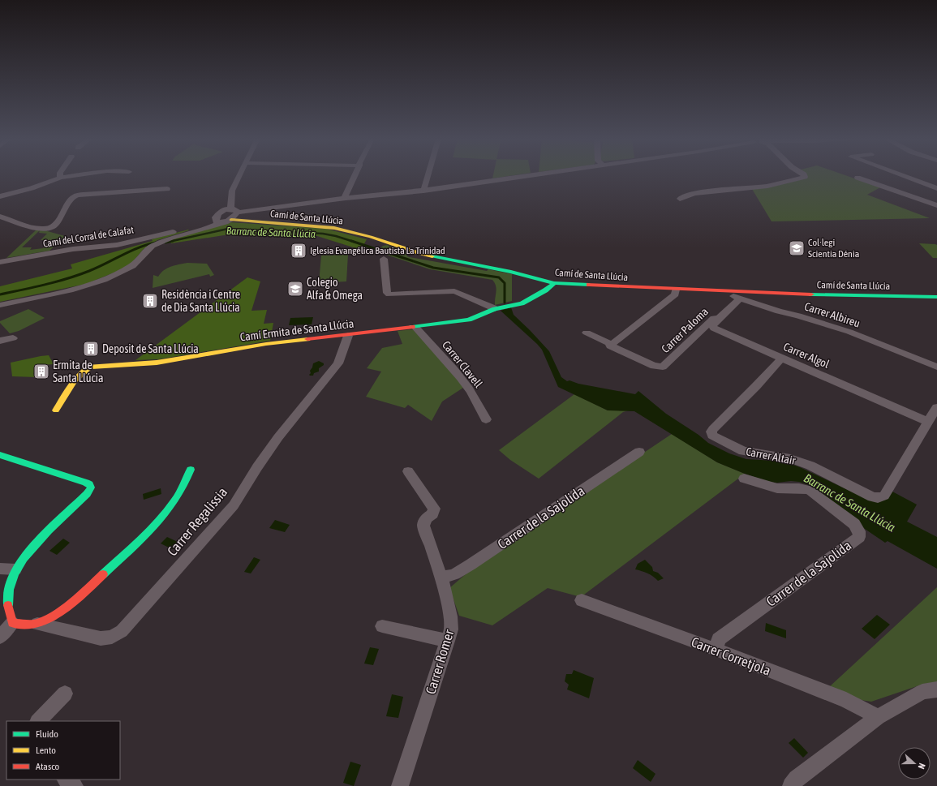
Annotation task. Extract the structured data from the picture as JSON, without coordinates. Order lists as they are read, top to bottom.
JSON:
{
  "streets": {
    "street": [
      "Camí de Santa Llúcia",
      "Camí del Corral de Calafat",
      "Carrer Albireu",
      "Camí Ermita de Santa Llúcia",
      "Carrer Paloma",
      "Carrer Algol",
      "Carrer Clavell",
      "Carrer Altair",
      "Carrer de la Sajolida",
      "Carrer Regalissia",
      "Carrer Corretjola",
      "Carrer Romer"
    ]
  },
  "crossings": [
    ["Camí de Santa Llúcia", "Carrer Albireu"],
    ["Camí de Santa Llúcia", "Camí Ermita de Santa Llúcia"],
    ["Carrer Albireu", "Carrer Paloma"],
    ["Carrer Albireu", "Carrer Algol"],
    ["Camí Ermita de Santa Llúcia", "Carrer Clavell"],
    ["Camí Ermita de Santa Llúcia", "Carrer Regalissia"],
    ["Carrer Paloma", "Carrer Algol"],
    ["Carrer Algol", "Carrer Altair"],
    ["Carrer de la Sajolida", "Carrer Corretjola"],
    ["Carrer de la Sajolida", "Carrer Romer"]
  ],
  "water": ["Barranc de Santa Llúcia"],
  "places": {
    "school or university": ["Col·legi Scientia Dénia", "Colegio Alfa & Omega"],
    "building": [
      "Iglesia Evangélica Bautista La Trinidad",
      "Residència i Centre de Dia Santa Llúcia",
      "Deposit de Santa Llúcia",
      "Ermita de Santa Llúcia"
    ]
  },
  "legend": ["Fluido", "Lento", "Atasco"],
  "north": "right"
}
